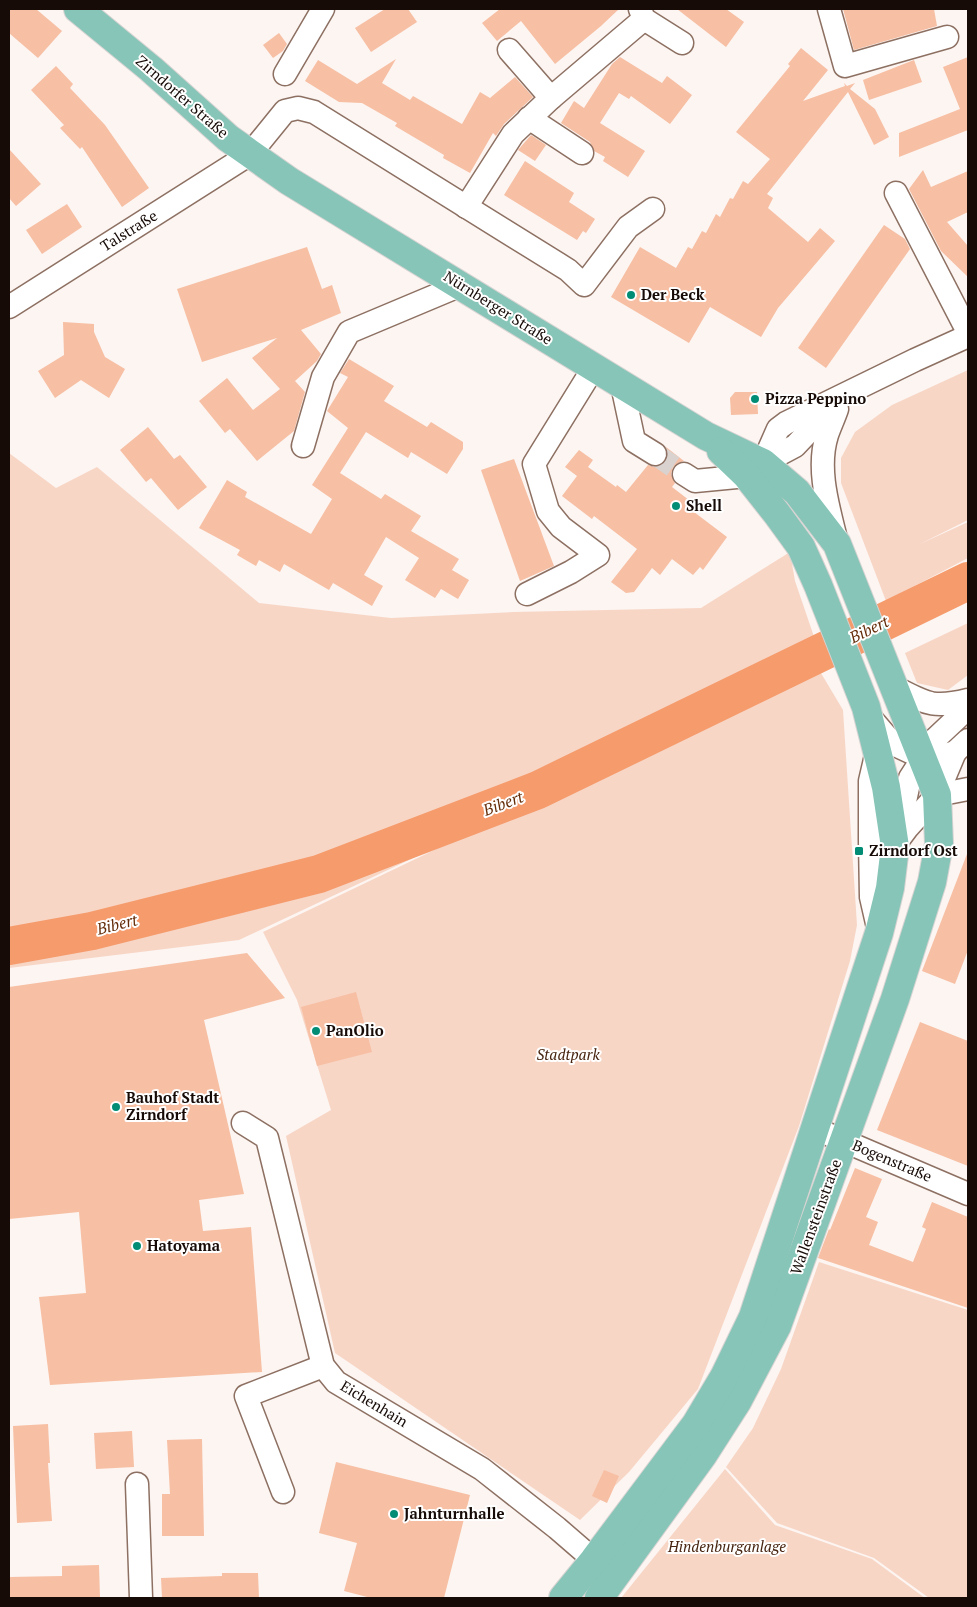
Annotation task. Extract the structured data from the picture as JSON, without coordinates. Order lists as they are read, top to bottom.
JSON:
{
  "streets": {
    "main road": ["Zirndorfer Straße", "Nürnberger Straße", "Wallensteinstraße"],
    "street": ["Talstraße", "Bogenstraße", "Eichenhain"]
  },
  "crossings": [
    ["Zirndorfer Straße", "Talstraße"],
    ["Zirndorfer Straße", "Nürnberger Straße"],
    ["Nürnberger Straße", "Wallensteinstraße"],
    ["Bogenstraße", "Wallensteinstraße"],
    ["Wallensteinstraße", "Eichenhain"]
  ],
  "water": ["Bibert"],
  "parks": ["Stadtpark", "Hindenburganlage"],
  "places": {
    "other": [
      "Der Beck",
      "Pizza Peppino",
      "Shell",
      "PanOlio",
      "Bauhof Stadt Zirndorf",
      "Hatoyama",
      "Jahnturnhalle"
    ],
    "transit": ["Zirndorf Ost"]
  }
}
